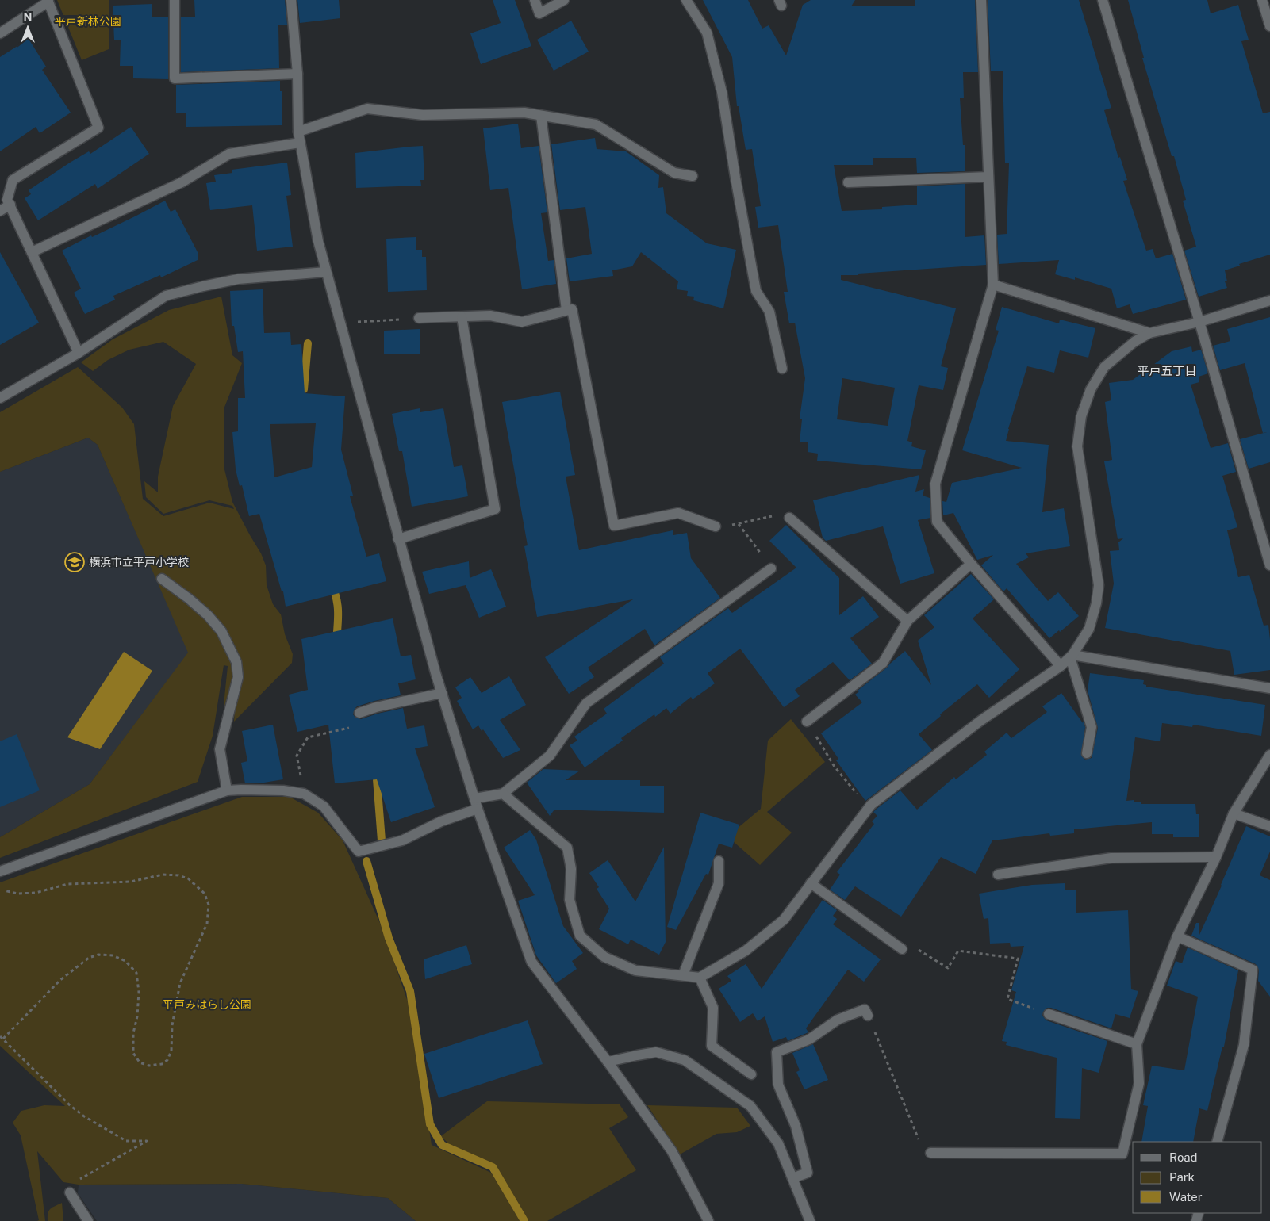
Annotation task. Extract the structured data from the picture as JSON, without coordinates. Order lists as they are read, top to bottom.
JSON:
{
  "districts": ["平戸五丁目"],
  "parks": ["平戸新林公園", "平戸みはらし公園"],
  "places": {
    "school or university": ["横浜市立平戸小学校"]
  },
  "legend": ["Road", "Park", "Water"],
  "north": "top"
}
